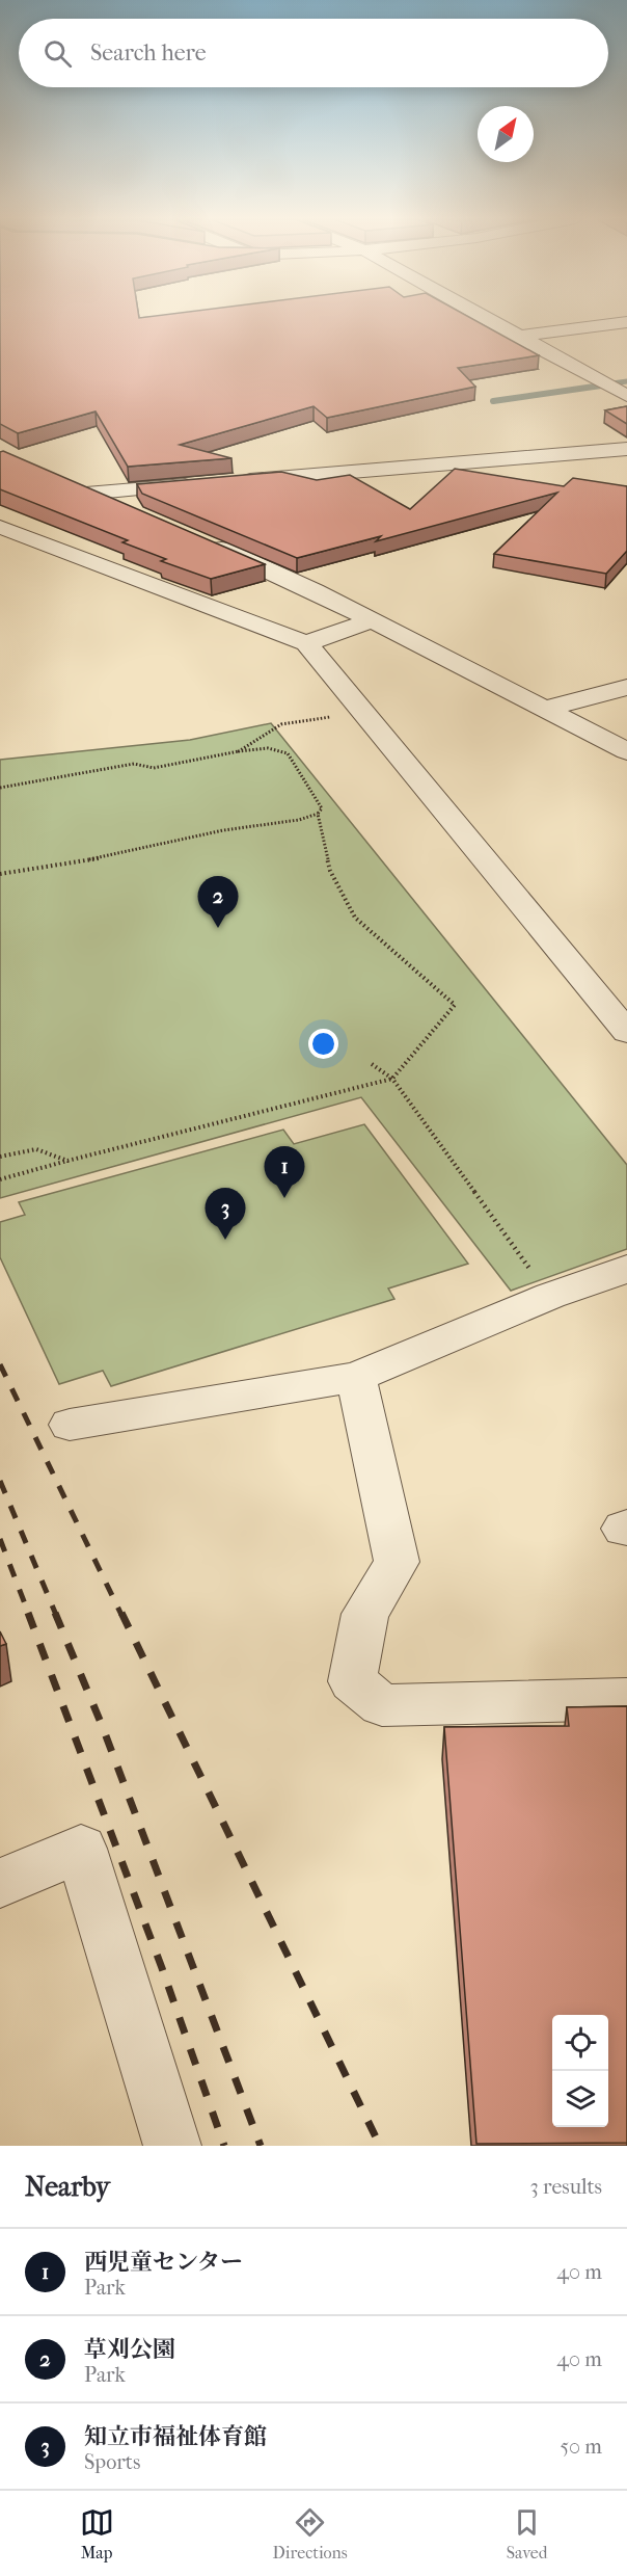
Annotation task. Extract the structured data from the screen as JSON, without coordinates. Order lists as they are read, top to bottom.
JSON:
{
  "north": "top right",
  "page": {
    "search": "Search here",
    "pins": ["2", "1", "3"],
    "heading": ["Nearby", "3 results"],
    "list": [
      {
        "mark": "1",
        "name": "西児童センター",
        "note": "Park",
        "value": "40 m"
      },
      {
        "mark": "2",
        "name": "草刈公園",
        "note": "Park",
        "value": "40 m"
      },
      {
        "mark": "3",
        "name": "知立市福祉体育館",
        "note": "Sports",
        "value": "50 m"
      }
    ],
    "nav": ["Map", "Directions", "Saved"]
  }
}
